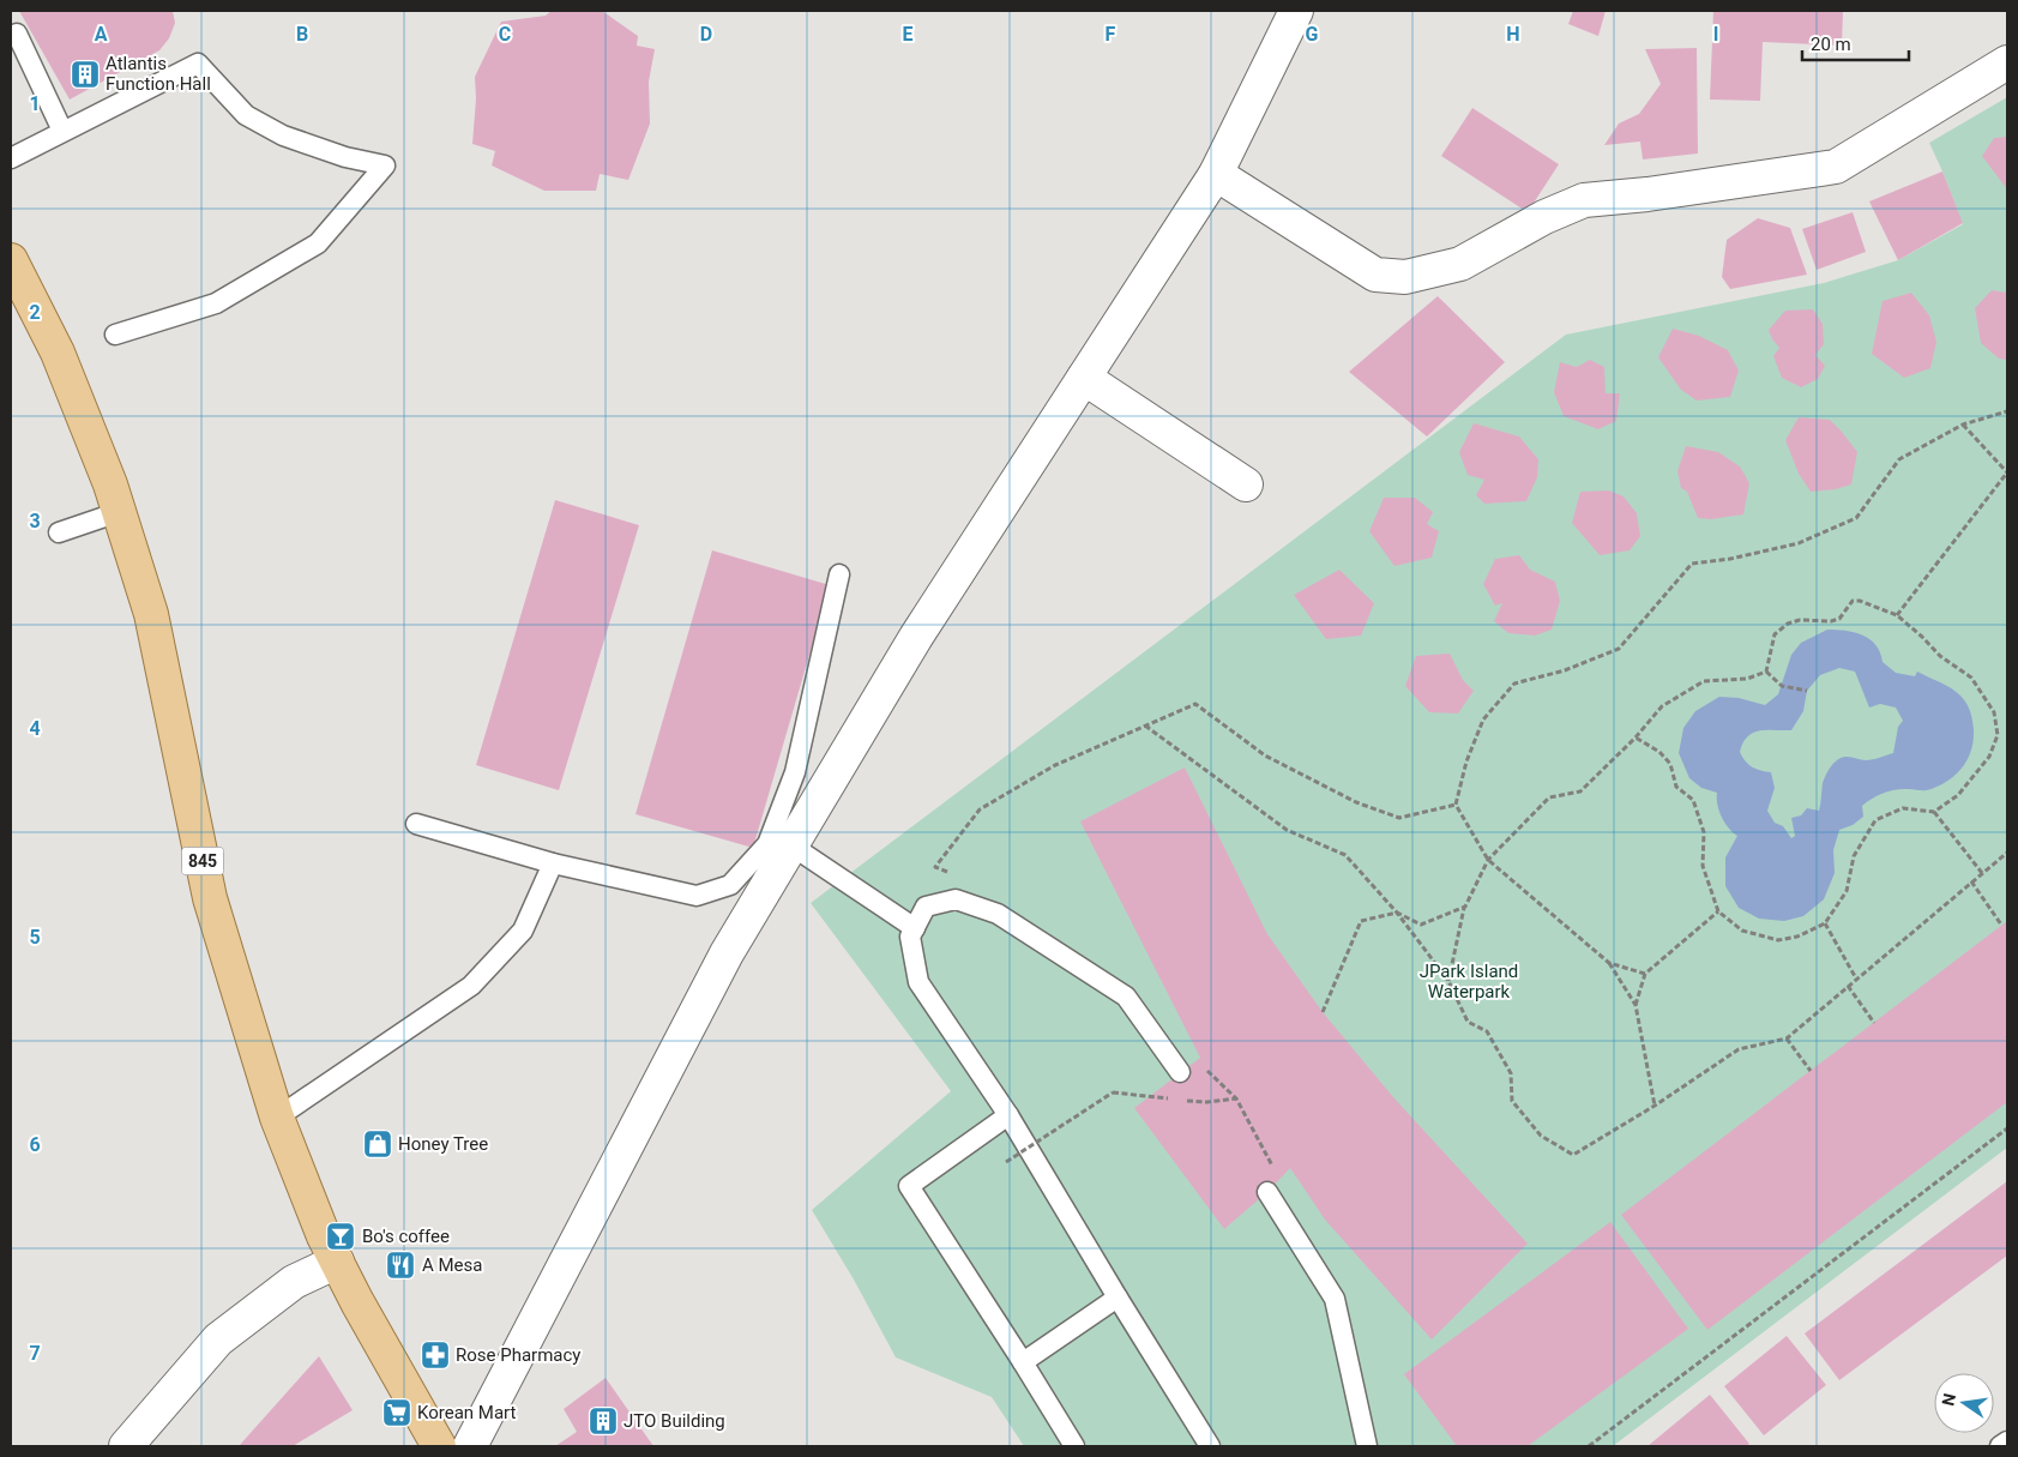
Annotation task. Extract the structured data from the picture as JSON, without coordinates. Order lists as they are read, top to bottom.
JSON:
{
  "streets": {
    "main road": ["845"]
  },
  "parks": ["JPark Island Waterpark"],
  "places": {
    "building": ["Atlantis Function Hall", "JTO Building"],
    "shop": ["Honey Tree"],
    "bar": ["Bo's coffee"],
    "restaurant": ["A Mesa"],
    "pharmacy": ["Rose Pharmacy"],
    "supermarket": ["Korean Mart"]
  },
  "scale_bar": "20 m",
  "north": "left",
  "grid": {
    "columns": [
      "A",
      "B",
      "C",
      "D",
      "E",
      "F",
      "G",
      "H",
      "I"
    ],
    "rows": [
      "1",
      "2",
      "3",
      "4",
      "5",
      "6",
      "7"
    ]
  }
}
